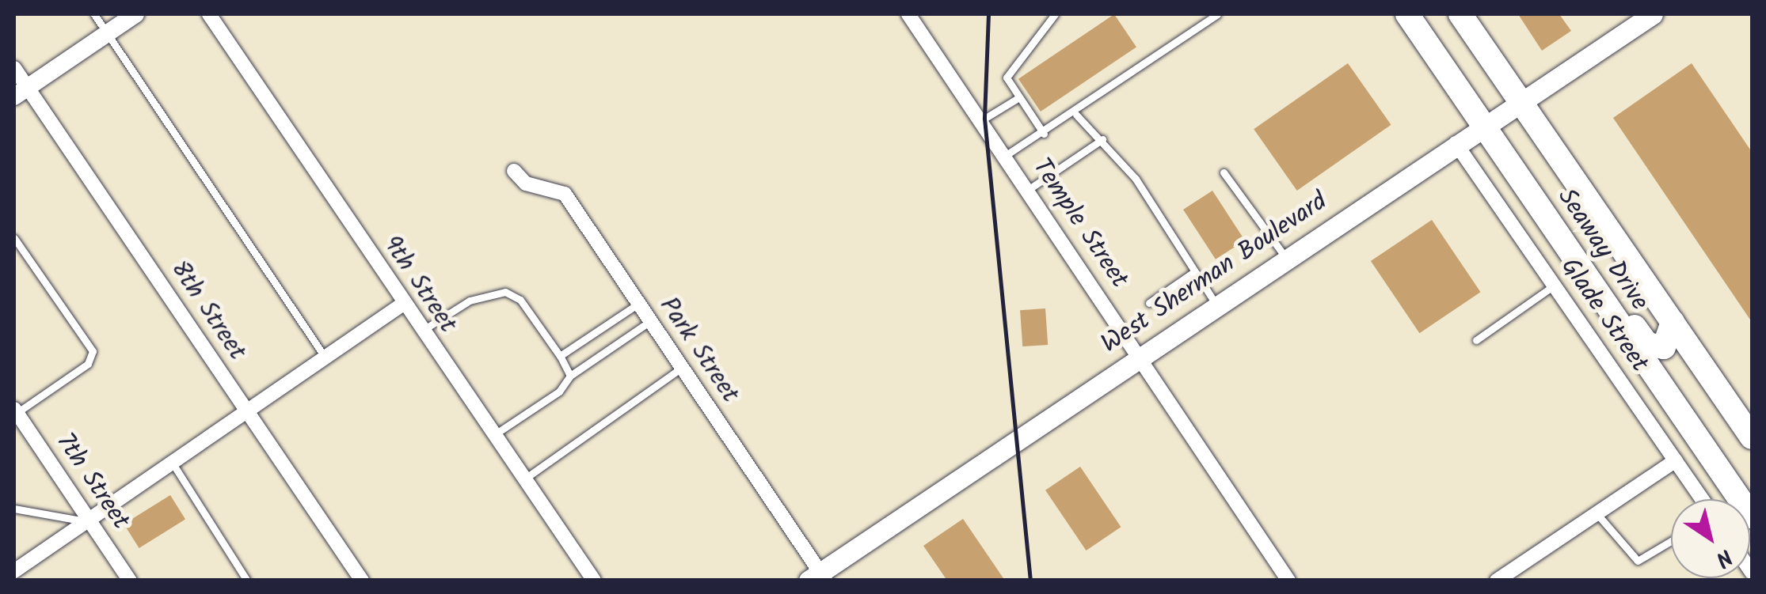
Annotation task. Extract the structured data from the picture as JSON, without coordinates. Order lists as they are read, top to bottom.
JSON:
{
  "streets": {
    "highway": ["Seaway Drive"],
    "main road": ["West Sherman Boulevard"],
    "street": [
      "Temple Street",
      "9th Street",
      "8th Street",
      "Glade Street",
      "Park Street",
      "7th Street"
    ]
  },
  "crossings": [
    ["Temple Street", "West Sherman Boulevard"],
    ["Seaway Drive", "West Sherman Boulevard"],
    ["West Sherman Boulevard", "Glade Street"],
    ["West Sherman Boulevard", "Park Street"]
  ],
  "north": "bottom right"
}
